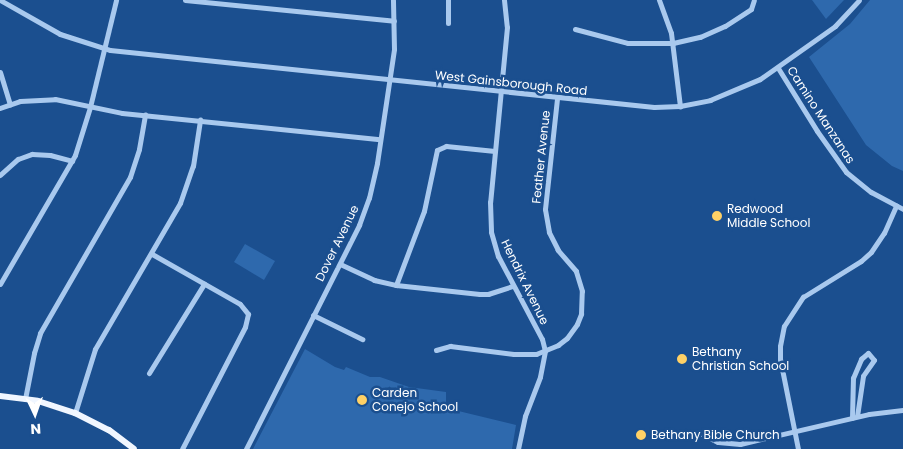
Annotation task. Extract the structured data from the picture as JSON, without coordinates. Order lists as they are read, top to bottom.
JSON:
{
  "streets": {
    "street": [
      "West Gainsborough Road",
      "Camino Manzanas",
      "Feather Avenue",
      "Dover Avenue",
      "Hendrix Avenue"
    ]
  },
  "crossings": [
    ["West Gainsborough Road", "Camino Manzanas"],
    ["West Gainsborough Road", "Feather Avenue"],
    ["West Gainsborough Road", "Dover Avenue"],
    ["West Gainsborough Road", "Hendrix Avenue"],
    ["Feather Avenue", "Hendrix Avenue"]
  ],
  "places": [
    "Redwood Middle School",
    "Bethany Christian School",
    "Carden Conejo School",
    "Bethany Bible Church"
  ],
  "north": "bottom"
}
